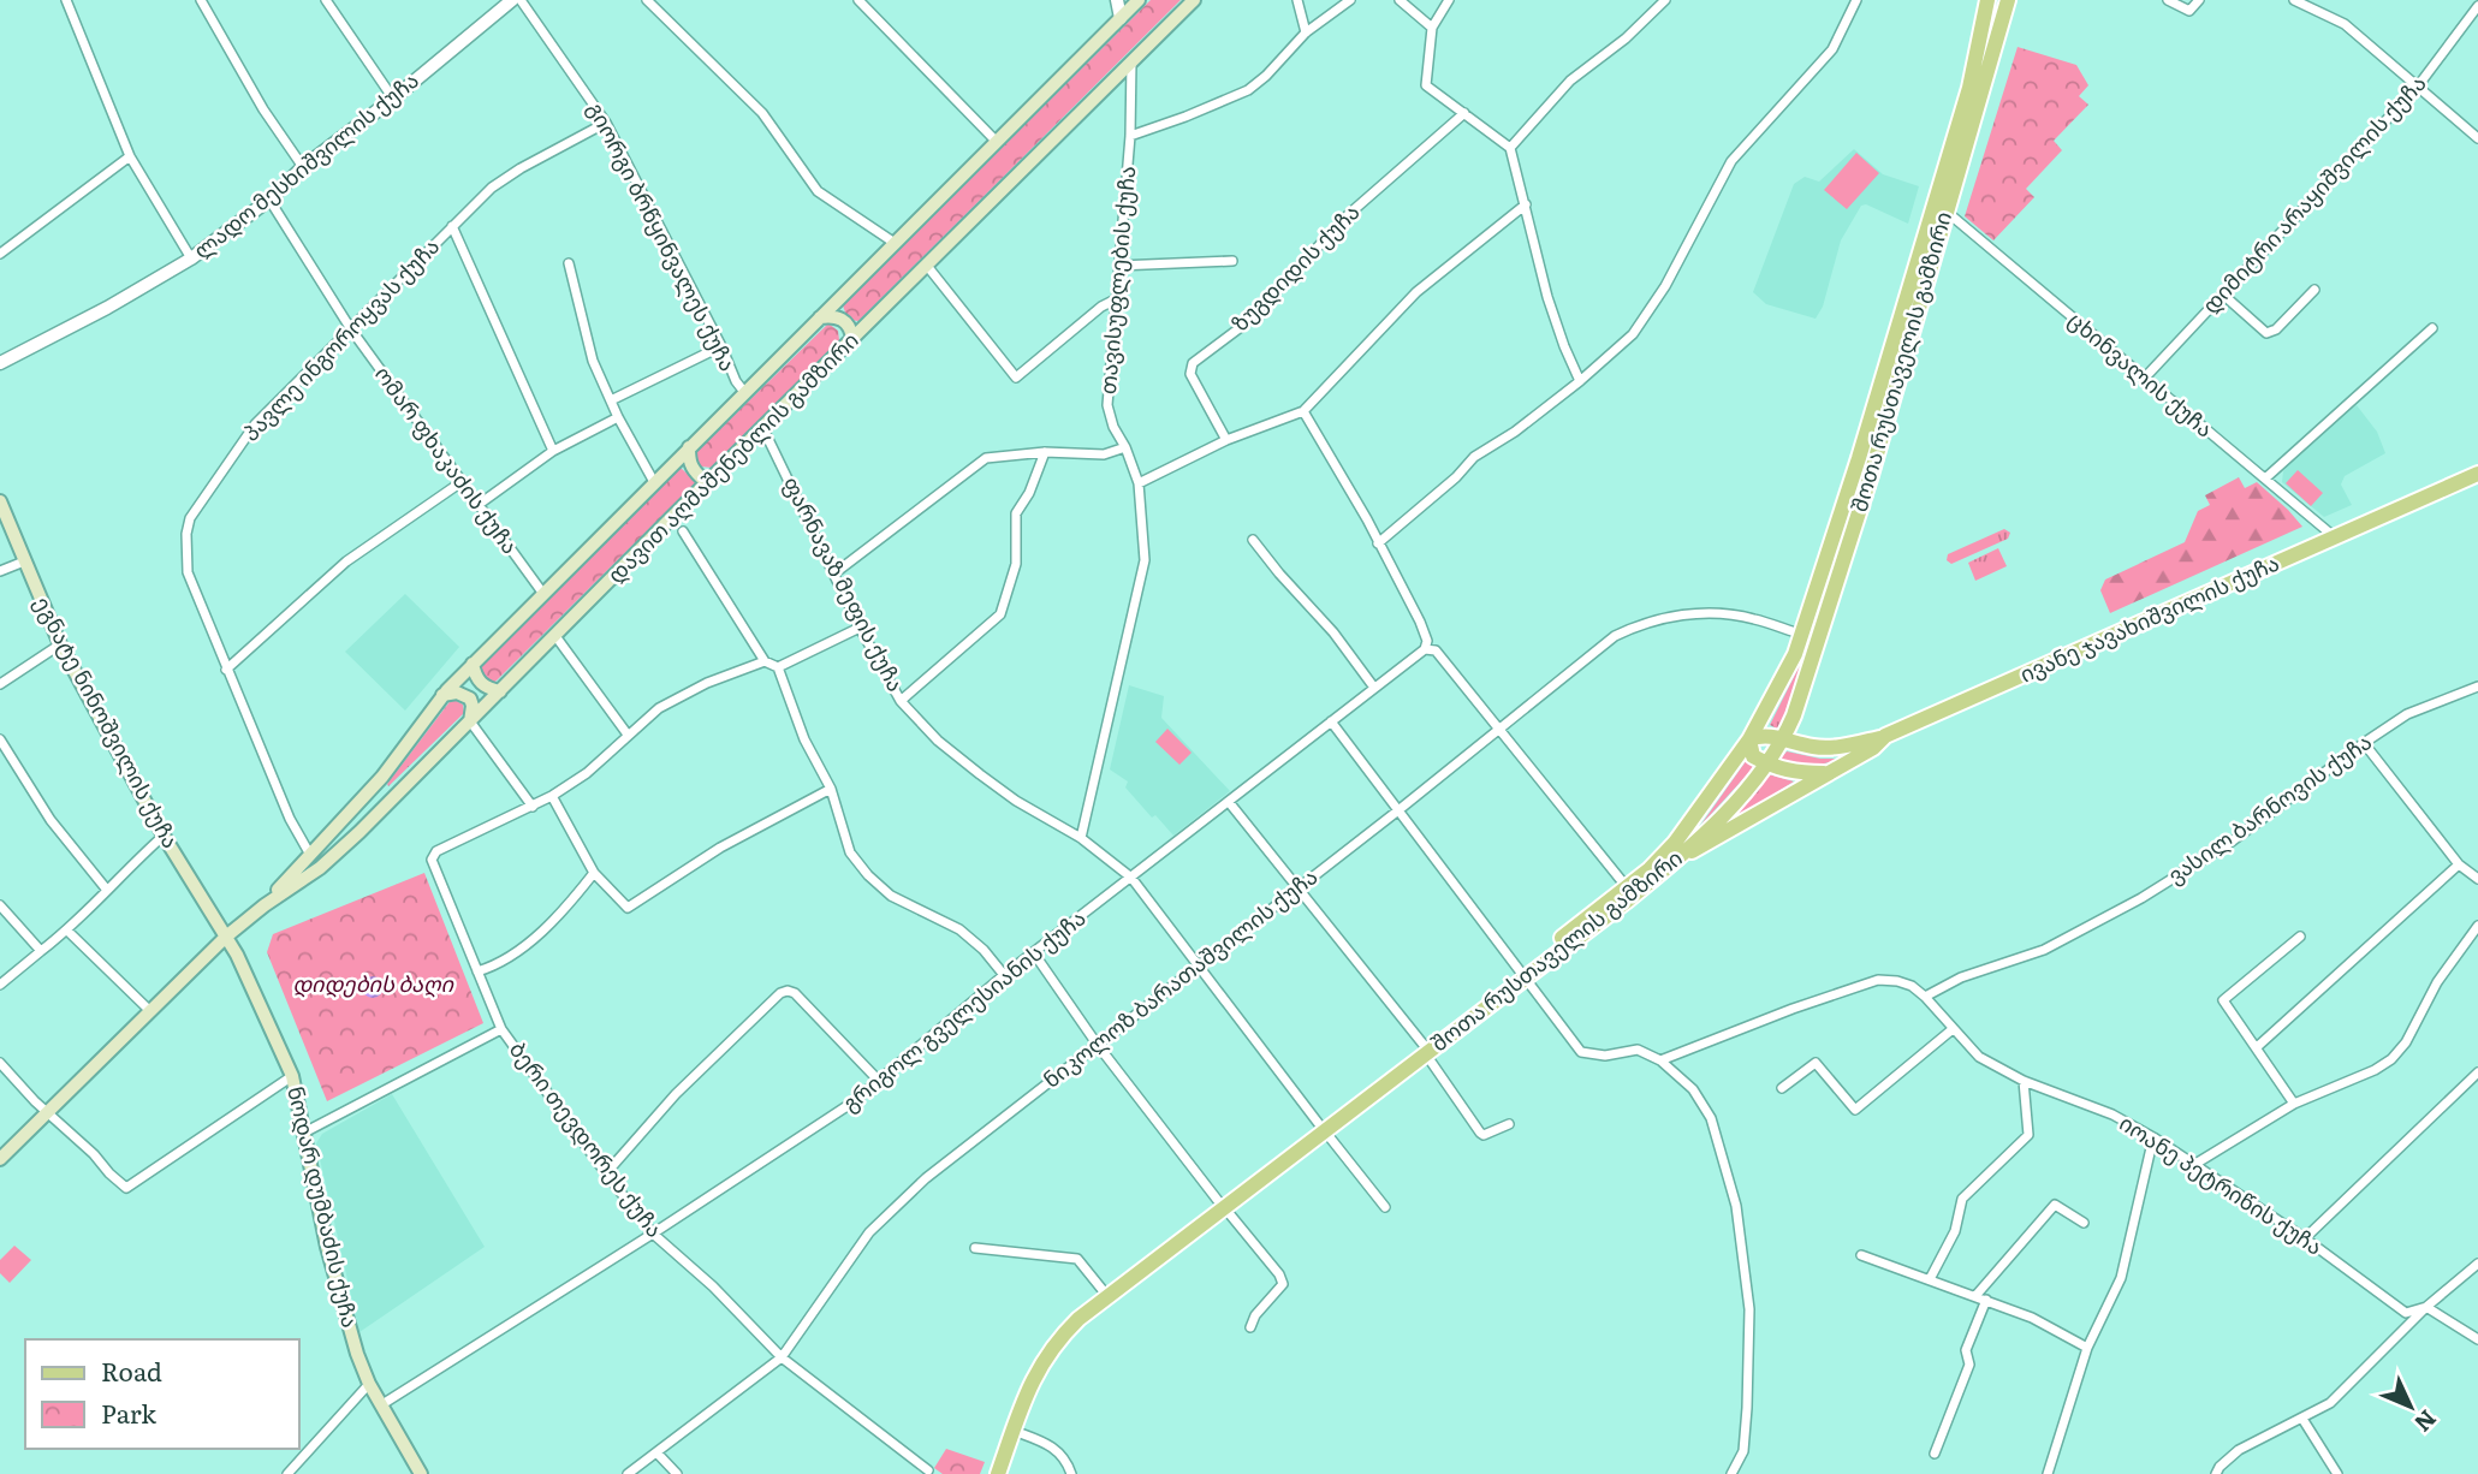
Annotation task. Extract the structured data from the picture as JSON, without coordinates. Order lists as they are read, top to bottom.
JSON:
{
  "streets": {
    "main road": [
      "შოთა რუსთაველის გამზირი",
      "დავით აღმაშენებლის გამზირი",
      "ივანე ჯავახიშვილის ქუჩა",
      "ეგნატე ნინოშვილის ქუჩა",
      "ნოდარ დუმბაძის ქუჩა"
    ],
    "street": [
      "ლადო მესხიშვილის ქუჩა",
      "დიმიტრი არაყიშვილის ქუჩა",
      "გიორგი ბრწყინვალეს ქუჩა",
      "ზუგდიდის ქუჩა",
      "თავისუფლების ქუჩა",
      "პავლე ინგოროყვას ქუჩა",
      "ცხინვალის ქუჩა",
      "ომარ ფხაკაძის ქუჩა",
      "ფარნავაზ მეფის ქუჩა",
      "ვასილ ბარნოვის ქუჩა",
      "ნიკოლოზ ბარათაშვილის ქუჩა",
      "გრიგოლ გველესიანის ქუჩა",
      "ბერი თევდორეს ქუჩა",
      "იოანე პეტრიწის ქუჩა"
    ]
  },
  "crossings": [
    ["ლადო მესხიშვილის ქუჩა", "ომარ ფხაკაძის ქუჩა"],
    ["დიმიტრი არაყიშვილის ქუჩა", "ცხინვალის ქუჩა"],
    ["გიორგი ბრწყინვალეს ქუჩა", "პავლე ინგოროყვას ქუჩა"],
    ["გიორგი ბრწყინვალეს ქუჩა", "დავით აღმაშენებლის გამზირი"],
    ["თავისუფლების ქუჩა", "დავით აღმაშენებლის გამზირი"],
    ["თავისუფლების ქუჩა", "ფარნავაზ მეფის ქუჩა"],
    ["პავლე ინგოროყვას ქუჩა", "დავით აღმაშენებლის გამზირი"],
    ["პავლე ინგოროყვას ქუჩა", "ომარ ფხაკაძის ქუჩა"],
    ["შოთა რუსთაველის გამზირი", "ცხინვალის ქუჩა"],
    ["შოთა რუსთაველის გამზირი", "ფარნავაზ მეფის ქუჩა"],
    ["შოთა რუსთაველის გამზირი", "ივანე ჯავახიშვილის ქუჩა"],
    ["შოთა რუსთაველის გამზირი", "ნიკოლოზ ბარათაშვილის ქუჩა"],
    ["ცხინვალის ქუჩა", "ივანე ჯავახიშვილის ქუჩა"],
    ["დავით აღმაშენებლის გამზირი", "ომარ ფხაკაძის ქუჩა"],
    ["დავით აღმაშენებლის გამზირი", "ფარნავაზ მეფის ქუჩა"],
    ["დავით აღმაშენებლის გამზირი", "ეგნატე ნინოშვილის ქუჩა"],
    ["დავით აღმაშენებლის გამზირი", "ნოდარ დუმბაძის ქუჩა"],
    ["ფარნავაზ მეფის ქუჩა", "ნიკოლოზ ბარათაშვილის ქუჩა"],
    ["ფარნავაზ მეფის ქუჩა", "გრიგოლ გველესიანის ქუჩა"],
    ["ეგნატე ნინოშვილის ქუჩა", "ნოდარ დუმბაძის ქუჩა"],
    ["ვასილ ბარნოვის ქუჩა", "იოანე პეტრიწის ქუჩა"],
    ["ნიკოლოზ ბარათაშვილის ქუჩა", "ბერი თევდორეს ქუჩა"],
    ["გრიგოლ გველესიანის ქუჩა", "ბერი თევდორეს ქუჩა"],
    ["გრიგოლ გველესიანის ქუჩა", "ნოდარ დუმბაძის ქუჩა"]
  ],
  "parks": ["დიდების ბაღი"],
  "legend": ["Road", "Park"],
  "north": "bottom right"
}
